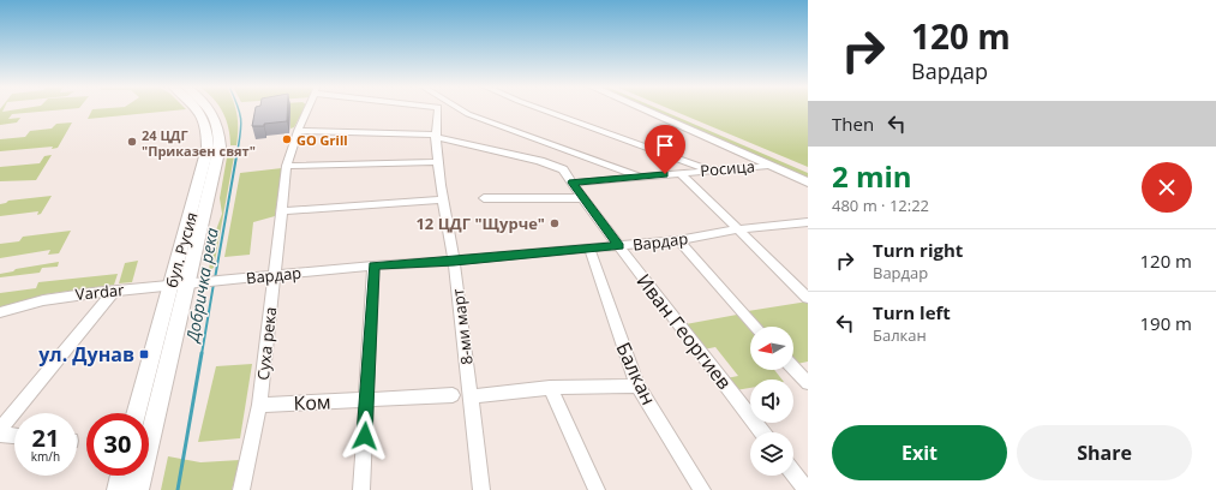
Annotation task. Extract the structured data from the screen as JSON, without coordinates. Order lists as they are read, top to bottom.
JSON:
{
  "streets": {
    "main road": ["бул. Русия"],
    "street": [
      "Росица",
      "Вардар",
      "Vardar",
      "8-ми март",
      "Иван Георгиев",
      "Суха река",
      "Балкан",
      "Ком"
    ]
  },
  "crossings": [
    ["Вардар", "бул. Русия"],
    ["Вардар", "Vardar"],
    ["Вардар", "8-ми март"],
    ["Вардар", "Иван Георгиев"],
    ["Вардар", "Суха река"],
    ["Вардар", "Балкан"],
    ["бул. Русия", "Vardar"],
    ["Суха река", "Ком"]
  ],
  "water": ["Добричка река"],
  "places": {
    "other": ["GO Grill", "24 ЦДГ \"Приказен свят\"", "12 ЦДГ \"Щурче\""],
    "transit": ["ул. Дунав"]
  },
  "north": "left",
  "page": {
    "turn": ["120 m", "Вардар"],
    "then": "Then",
    "heading": ["2 min", "480 m · 12:22"],
    "list": [
      {
        "name": "Turn right",
        "note": "Вардар",
        "value": "120 m"
      },
      {
        "name": "Turn left",
        "note": "Балкан",
        "value": "190 m"
      }
    ],
    "speed": "21 km/h",
    "limit": "30",
    "buttons": ["Exit", "Share"]
  }
}
